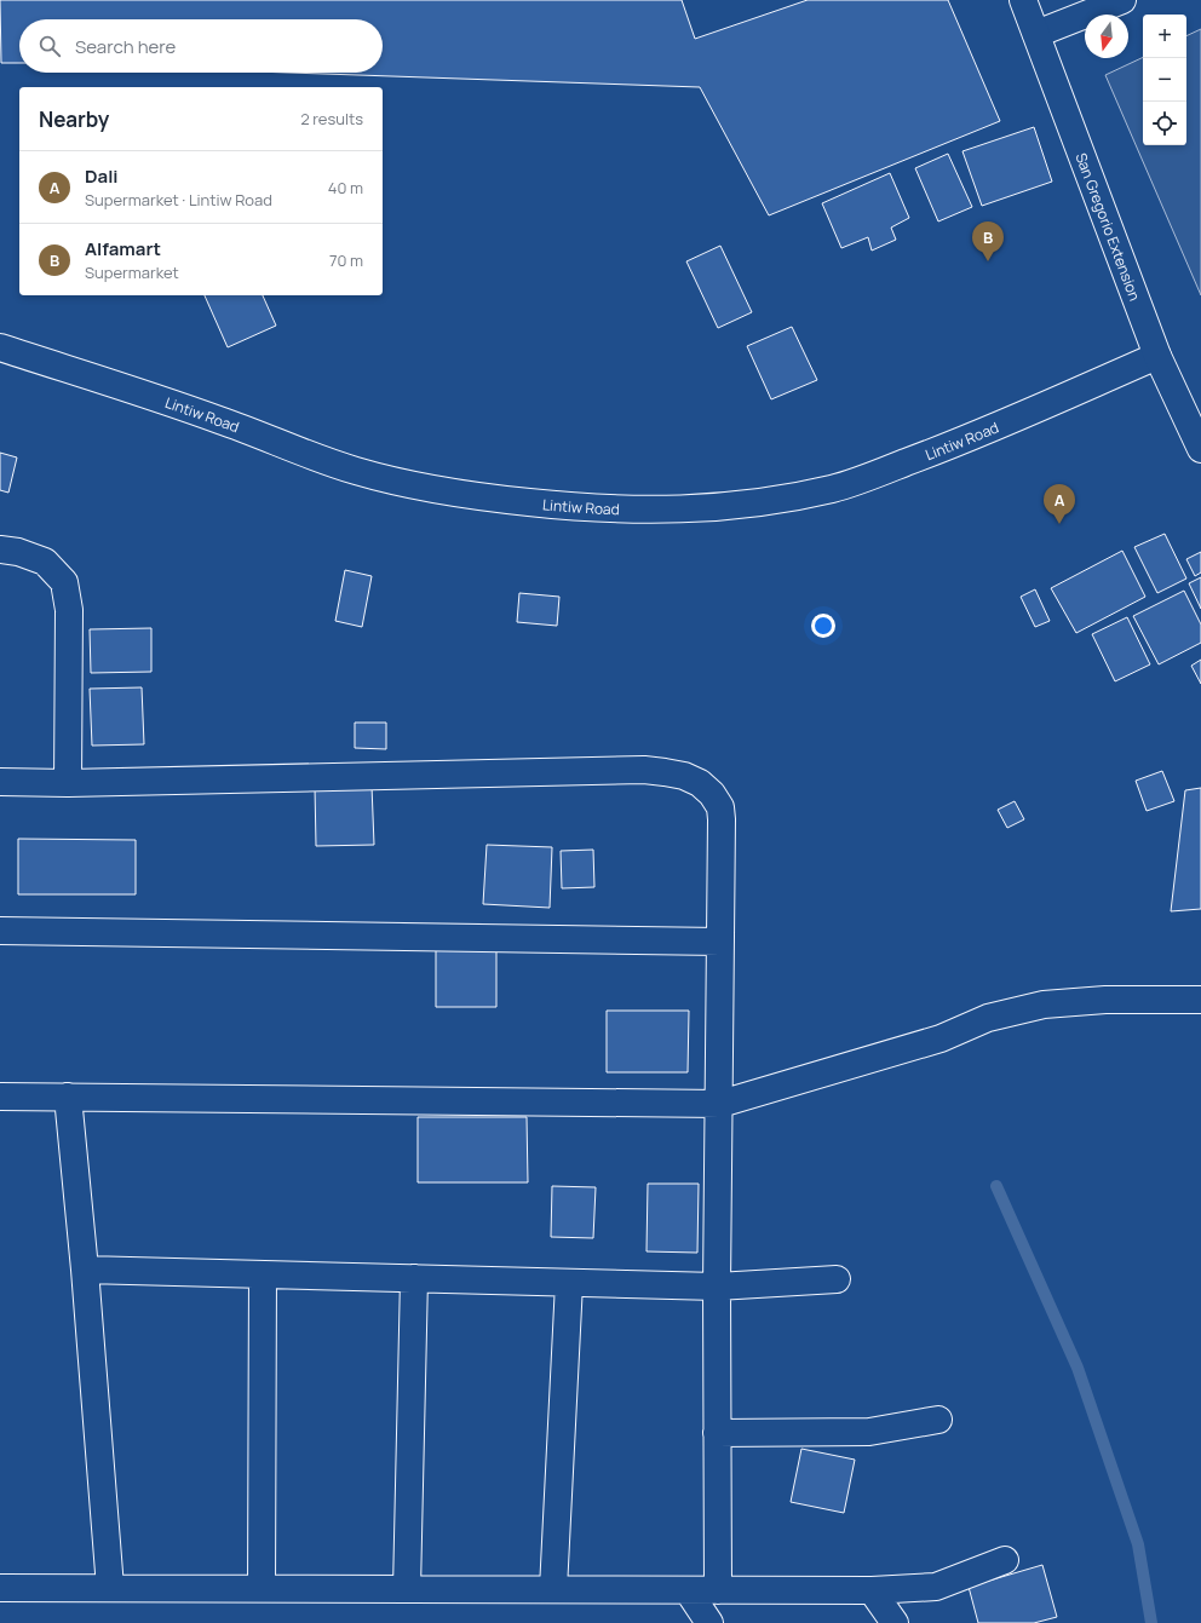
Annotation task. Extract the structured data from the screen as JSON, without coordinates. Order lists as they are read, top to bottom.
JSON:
{
  "streets": {
    "street": ["San Gregorio Extension", "Lintiw Road"]
  },
  "crossings": [
    ["San Gregorio Extension", "Lintiw Road"]
  ],
  "north": "bottom",
  "page": {
    "map_buttons": ["+", "−"],
    "search": "Search here",
    "heading": ["Nearby", "2 results"],
    "list": [
      {
        "mark": "A",
        "name": "Dali",
        "note": "Supermarket · Lintiw Road",
        "value": "40 m"
      },
      {
        "mark": "B",
        "name": "Alfamart",
        "note": "Supermarket",
        "value": "70 m"
      }
    ],
    "pins": ["B", "A"]
  }
}
